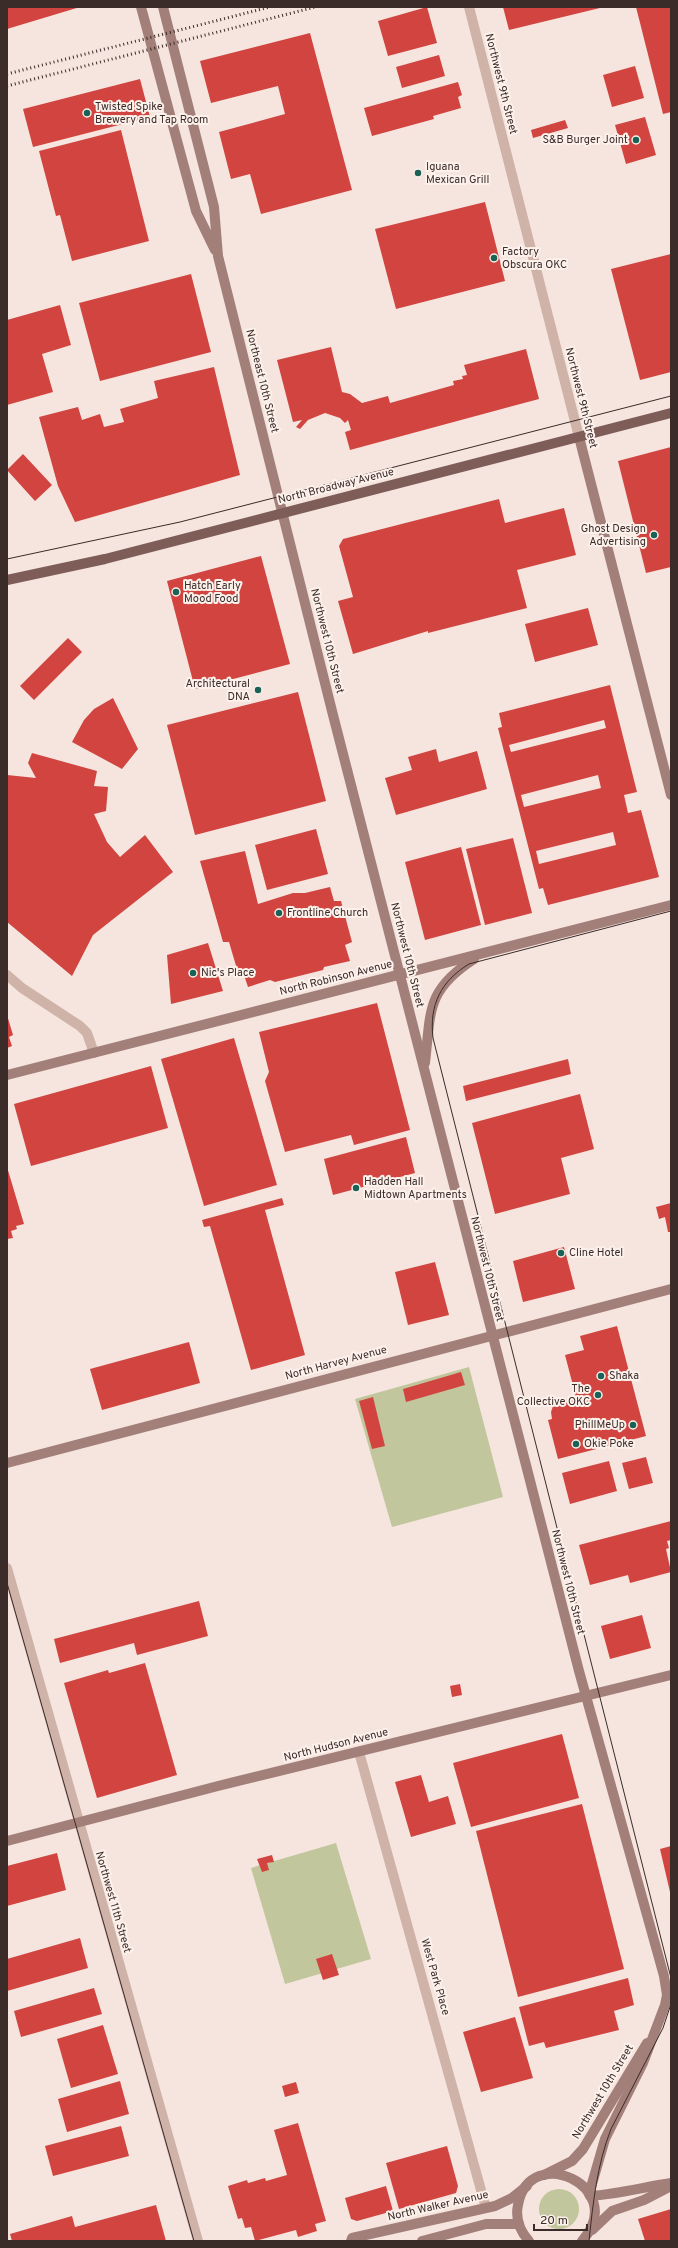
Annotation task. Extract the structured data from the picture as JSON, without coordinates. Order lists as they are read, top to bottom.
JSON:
{
  "streets": {
    "main road": ["North Broadway Avenue"],
    "street": [
      "Northwest 9th Street",
      "Northeast 10th Street",
      "Northwest 10th Street",
      "North Robinson Avenue",
      "North Harvey Avenue",
      "North Hudson Avenue",
      "Northwest 11th Street",
      "West Park Place",
      "North Walker Avenue"
    ]
  },
  "crossings": [
    ["Northwest 9th Street", "North Broadway Avenue"],
    ["Northeast 10th Street", "North Broadway Avenue"],
    ["Northeast 10th Street", "Northwest 10th Street"],
    ["North Broadway Avenue", "Northwest 10th Street"],
    ["Northwest 10th Street", "North Robinson Avenue"],
    ["Northwest 10th Street", "North Harvey Avenue"],
    ["Northwest 10th Street", "North Hudson Avenue"],
    ["Northwest 10th Street", "North Walker Avenue"],
    ["North Hudson Avenue", "Northwest 11th Street"],
    ["North Hudson Avenue", "West Park Place"],
    ["West Park Place", "North Walker Avenue"]
  ],
  "places": [
    "Twisted Spike Brewery and Tap Room",
    "S&B Burger Joint",
    "Iguana Mexican Grill",
    "Factory Obscura OKC",
    "Ghost Design Advertising",
    "Hatch Early Mood Food",
    "Architectural DNA",
    "Frontline Church",
    "Nic's Place",
    "Hadden Hall Midtown Apartments",
    "Cline Hotel",
    "Shaka",
    "The Collective OKC",
    "PhillMeUp",
    "Okie Poke"
  ],
  "scale_bar": "20 m"
}
